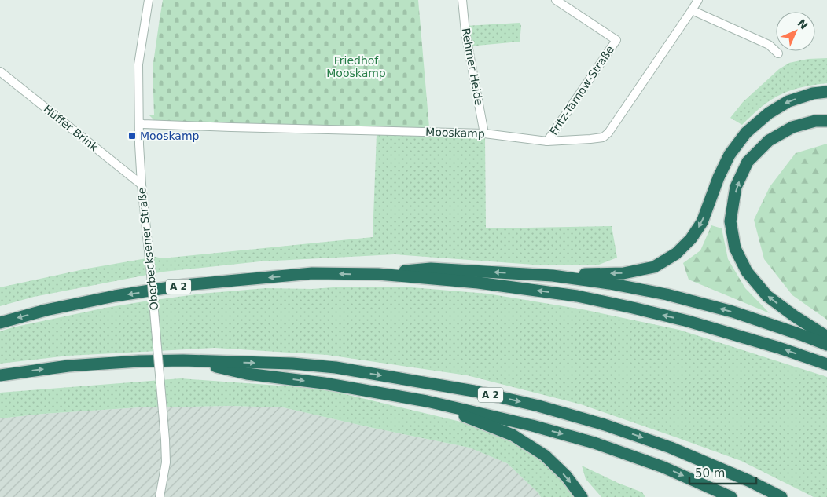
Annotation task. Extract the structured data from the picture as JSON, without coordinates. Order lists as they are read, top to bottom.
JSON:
{
  "streets": {
    "highway": ["A 2"],
    "street": [
      "Rehmer Heide",
      "Fritz-Tarnow-Straße",
      "Hüffer Brink",
      "Mooskamp",
      "Oberbecksener Straße"
    ]
  },
  "crossings": [
    ["Rehmer Heide", "Mooskamp"],
    ["Fritz-Tarnow-Straße", "Mooskamp"],
    ["Hüffer Brink", "Oberbecksener Straße"],
    ["Mooskamp", "Oberbecksener Straße"]
  ],
  "parks": ["Friedhof Mooskamp"],
  "places": {
    "transit": ["Mooskamp"]
  },
  "scale_bar": "50 m",
  "north": "top right"
}
